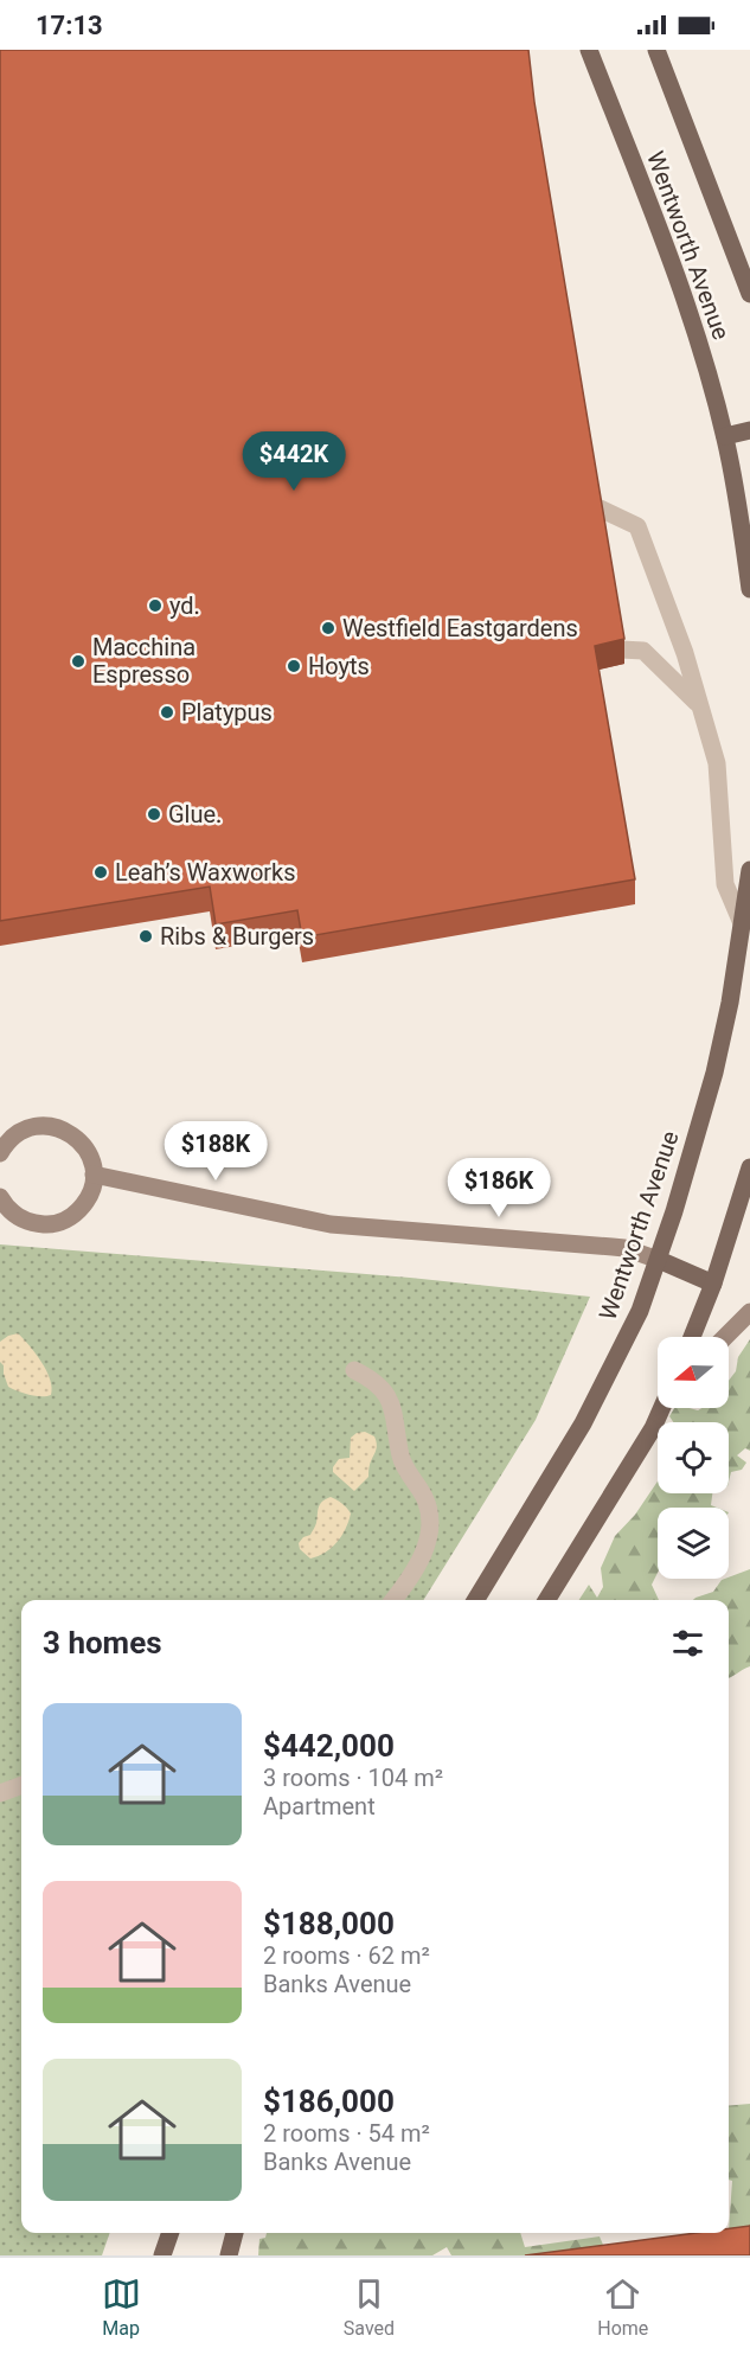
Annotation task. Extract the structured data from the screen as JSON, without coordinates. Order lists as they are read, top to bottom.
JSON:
{
  "streets": {
    "main road": ["Wentworth Avenue"]
  },
  "places": [
    "yd.",
    "Westfield Eastgardens",
    "Macchina Espresso",
    "Hoyts",
    "Platypus",
    "Glue.",
    "Leah’s Waxworks",
    "Ribs & Burgers"
  ],
  "north": "left",
  "page": {
    "status": "17:13",
    "price": ["$442K", "$188K", "$186K"],
    "heading": "3 homes",
    "list": [
      {
        "name": "$442,000",
        "note": "3 rooms · 104 m² · Apartment"
      },
      {
        "name": "$188,000",
        "note": "2 rooms · 62 m² · Banks Avenue"
      },
      {
        "name": "$186,000",
        "note": "2 rooms · 54 m² · Banks Avenue"
      }
    ],
    "tabs": ["Map", "Saved", "Home"]
  }
}
